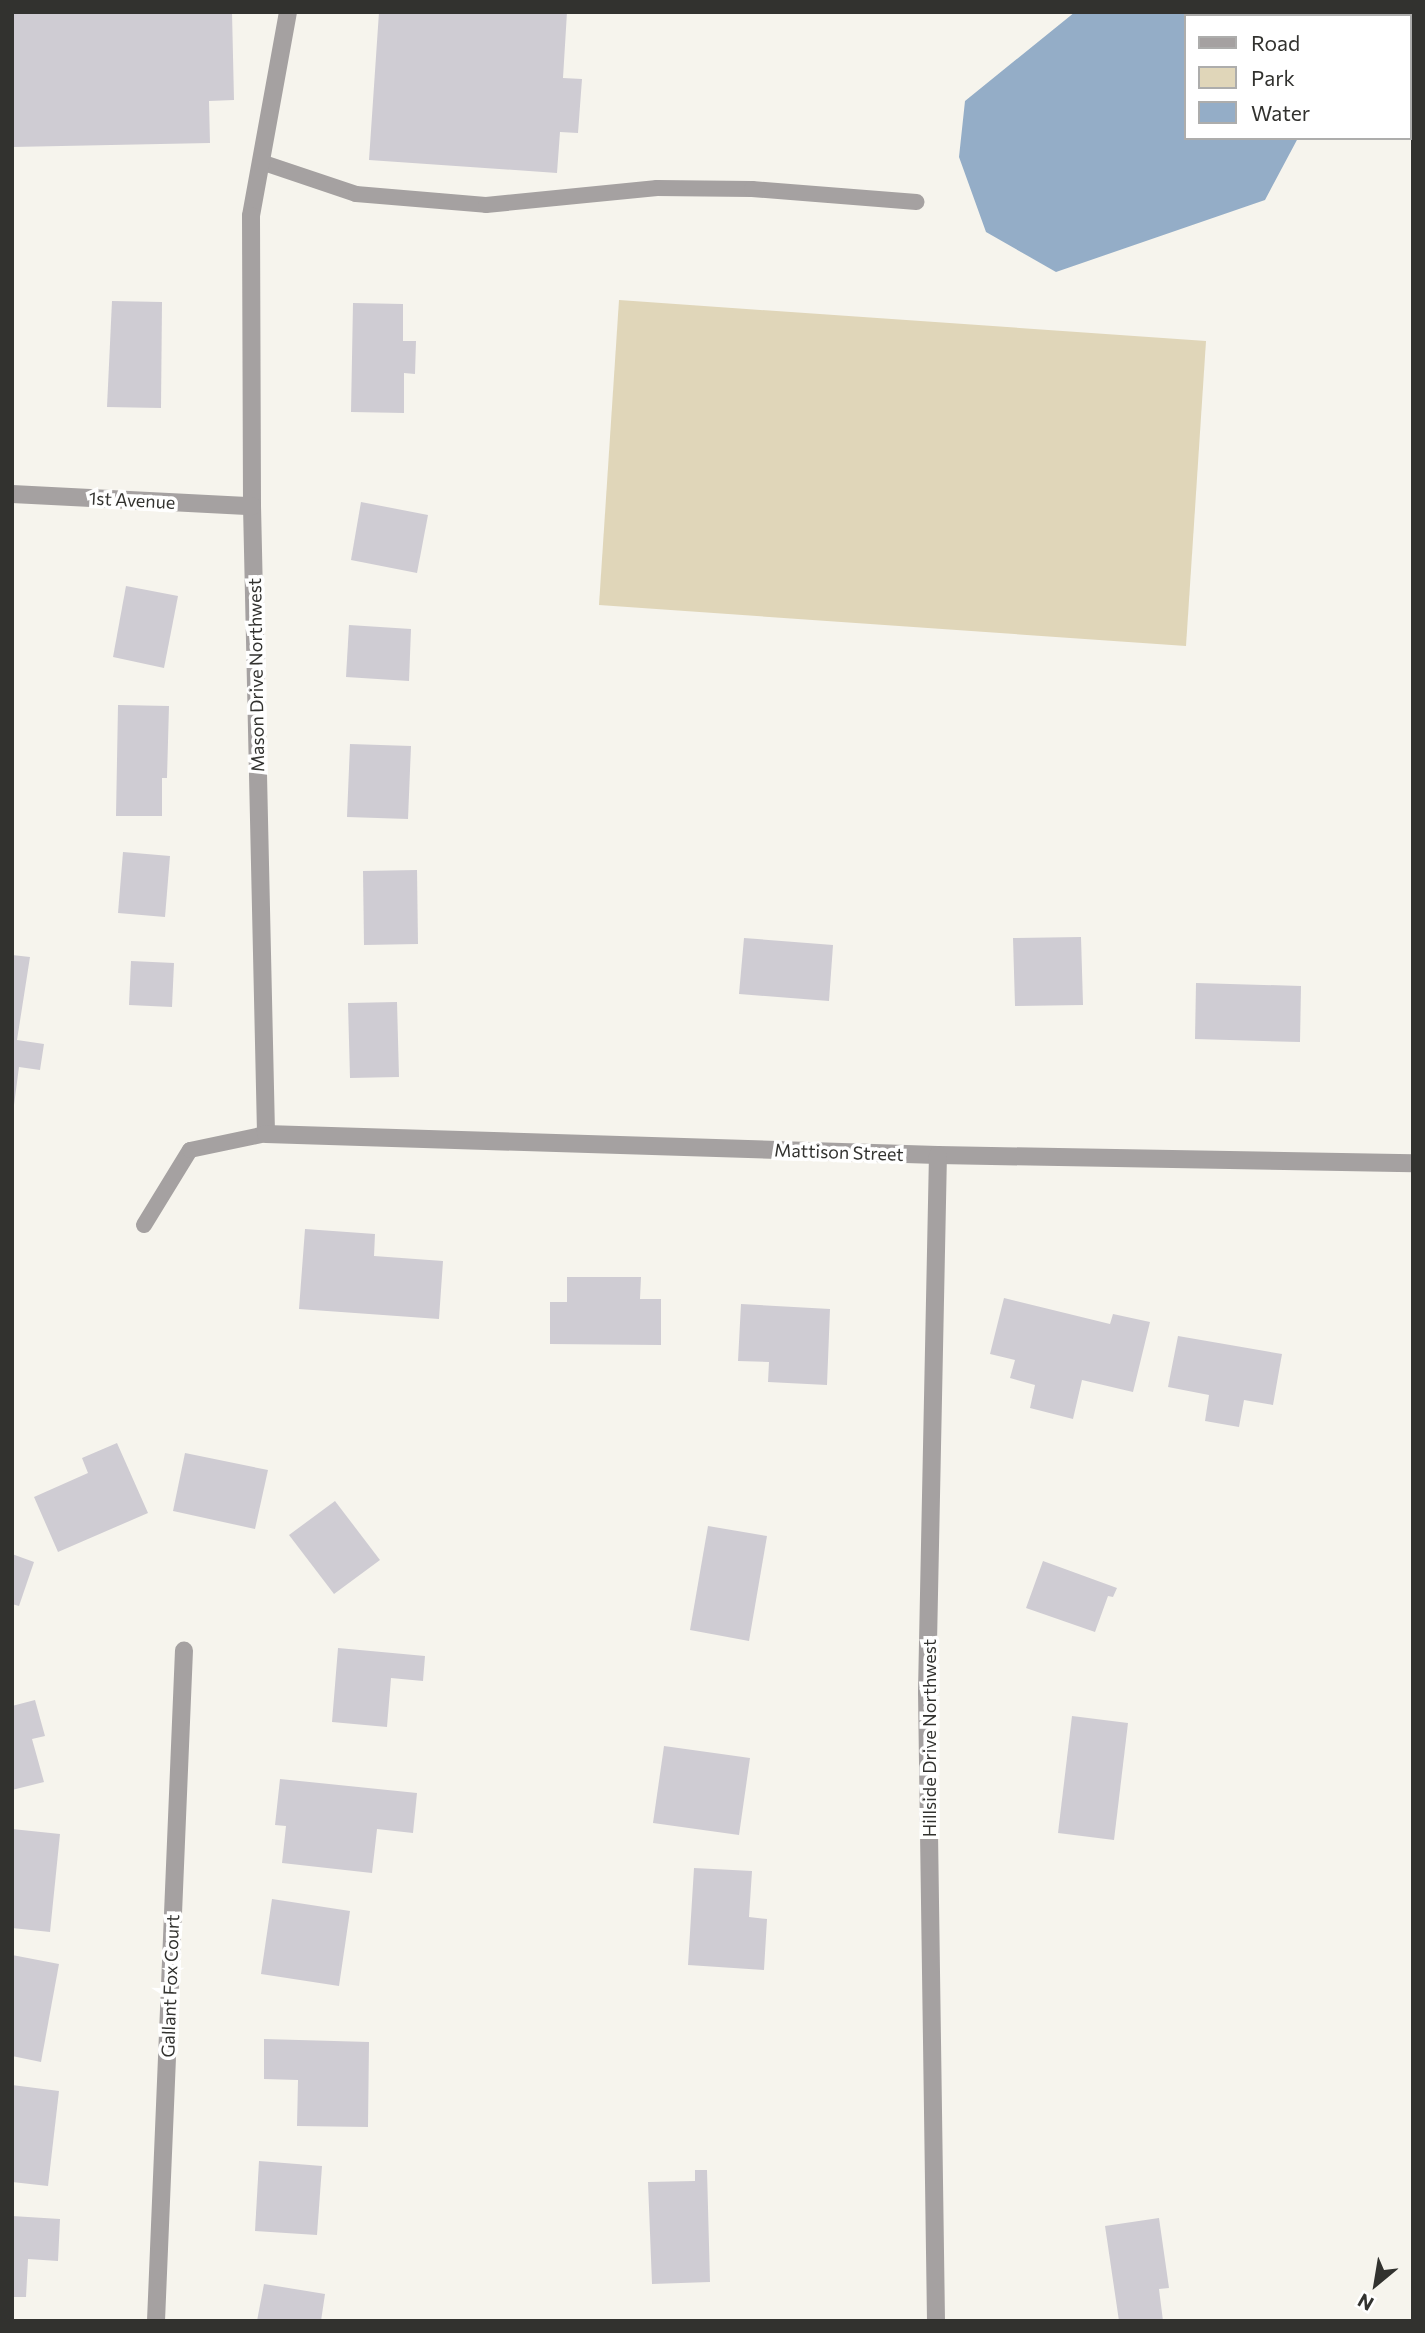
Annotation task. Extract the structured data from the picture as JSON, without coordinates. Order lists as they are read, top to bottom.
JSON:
{
  "streets": {
    "street": [
      "1st Avenue",
      "Mason Drive Northwest",
      "Mattison Street",
      "Hillside Drive Northwest",
      "Gallant Fox Court"
    ]
  },
  "crossings": [
    ["1st Avenue", "Mason Drive Northwest"],
    ["Mason Drive Northwest", "Mattison Street"],
    ["Mattison Street", "Hillside Drive Northwest"]
  ],
  "legend": ["Road", "Park", "Water"],
  "north": "bottom left"
}
